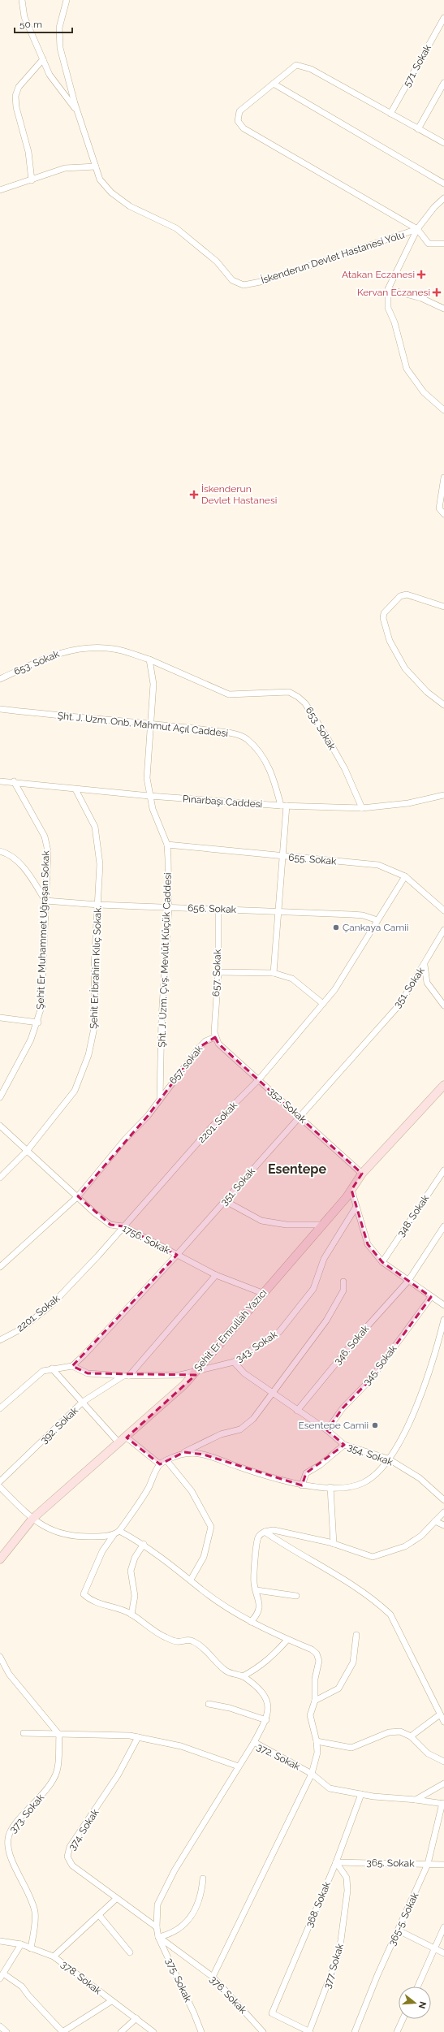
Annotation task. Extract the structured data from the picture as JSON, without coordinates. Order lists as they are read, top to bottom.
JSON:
{
  "streets": {
    "street": [
      "571. Sokak",
      "İskenderun Devlet Hastanesi Yolu",
      "653. Sokak",
      "Şht. J. Uzm. Onb. Mahmut Açıl Caddesi",
      "Pınarbaşı Caddesi",
      "655. Sokak",
      "656. Sokak",
      "Şehit Er Muhammet Uğraşan Sokak",
      "Şht. J. Uzm. Çvş. Mevlüt Küçük Caddesi",
      "Şehit Er İbrahim Kılıç Sokak.",
      "657. Sokak",
      "351. Sokak",
      "657. sokak",
      "352. Sokak",
      "2201. Sokak",
      "348. Sokak",
      "1756. Sokak",
      "Şehit Er Emrullah Yazıcı",
      "346. Sokak",
      "343. Sokak",
      "345. Sokak",
      "392. Sokak",
      "354. Sokak",
      "372. Sokak",
      "373. Sokak",
      "374. Sokak",
      "365. Sokak",
      "368. Sokak",
      "365-5. Sokak",
      "377. Sokak",
      "378. Sokak",
      "375. Sokak",
      "376. Sokak"
    ]
  },
  "crossings": [
    ["653. Sokak", "Pınarbaşı Caddesi"],
    ["653. Sokak", "Şht. J. Uzm. Çvş. Mevlüt Küçük Caddesi"],
    ["Şht. J. Uzm. Onb. Mahmut Açıl Caddesi", "Pınarbaşı Caddesi"],
    ["Şht. J. Uzm. Onb. Mahmut Açıl Caddesi", "655. Sokak"],
    ["Şht. J. Uzm. Onb. Mahmut Açıl Caddesi", "656. Sokak"],
    ["Şht. J. Uzm. Onb. Mahmut Açıl Caddesi", "Şht. J. Uzm. Çvş. Mevlüt Küçük Caddesi"],
    ["Pınarbaşı Caddesi", "Şehit Er Muhammet Uğraşan Sokak"],
    ["Pınarbaşı Caddesi", "Şht. J. Uzm. Çvş. Mevlüt Küçük Caddesi"],
    ["Pınarbaşı Caddesi", "Şehit Er İbrahim Kılıç Sokak."],
    ["655. Sokak", "Şht. J. Uzm. Çvş. Mevlüt Küçük Caddesi"],
    ["655. Sokak", "2201. Sokak"],
    ["656. Sokak", "Şehit Er Muhammet Uğraşan Sokak"],
    ["656. Sokak", "Şht. J. Uzm. Çvş. Mevlüt Küçük Caddesi"],
    ["656. Sokak", "Şehit Er İbrahim Kılıç Sokak."],
    ["656. Sokak", "657. Sokak"],
    ["656. Sokak", "2201. Sokak"],
    ["Şht. J. Uzm. Çvş. Mevlüt Küçük Caddesi", "657. sokak"],
    ["Şehit Er İbrahim Kılıç Sokak.", "1756. Sokak"],
    ["657. Sokak", "657. sokak"],
    ["657. Sokak", "352. Sokak"],
    ["351. Sokak", "352. Sokak"],
    ["351. Sokak", "1756. Sokak"],
    ["351. Sokak", "343. Sokak"],
    ["657. sokak", "352. Sokak"],
    ["352. Sokak", "2201. Sokak"],
    ["352. Sokak", "Şehit Er Emrullah Yazıcı"],
    ["2201. Sokak", "1756. Sokak"],
    ["1756. Sokak", "Şehit Er Emrullah Yazıcı"],
    ["1756. Sokak", "392. Sokak"],
    ["Şehit Er Emrullah Yazıcı", "343. Sokak"],
    ["346. Sokak", "354. Sokak"],
    ["343. Sokak", "392. Sokak"],
    ["343. Sokak", "354. Sokak"],
    ["345. Sokak", "354. Sokak"],
    ["372. Sokak", "374. Sokak"],
    ["372. Sokak", "368. Sokak"],
    ["372. Sokak", "365-5. Sokak"],
    ["372. Sokak", "375. Sokak"],
    ["373. Sokak", "378. Sokak"],
    ["374. Sokak", "375. Sokak"],
    ["365. Sokak", "368. Sokak"],
    ["365. Sokak", "365-5. Sokak"],
    ["365. Sokak", "377. Sokak"],
    ["368. Sokak", "377. Sokak"],
    ["375. Sokak", "376. Sokak"]
  ],
  "districts": ["Esentepe"],
  "places": {
    "health": ["Atakan Eczanesi", "Kervan Eczanesi", "İskenderun Devlet Hastanesi"],
    "other": ["Çankaya Camii", "Esentepe Camii"]
  },
  "scale_bar": "50 m",
  "north": "right"
}
